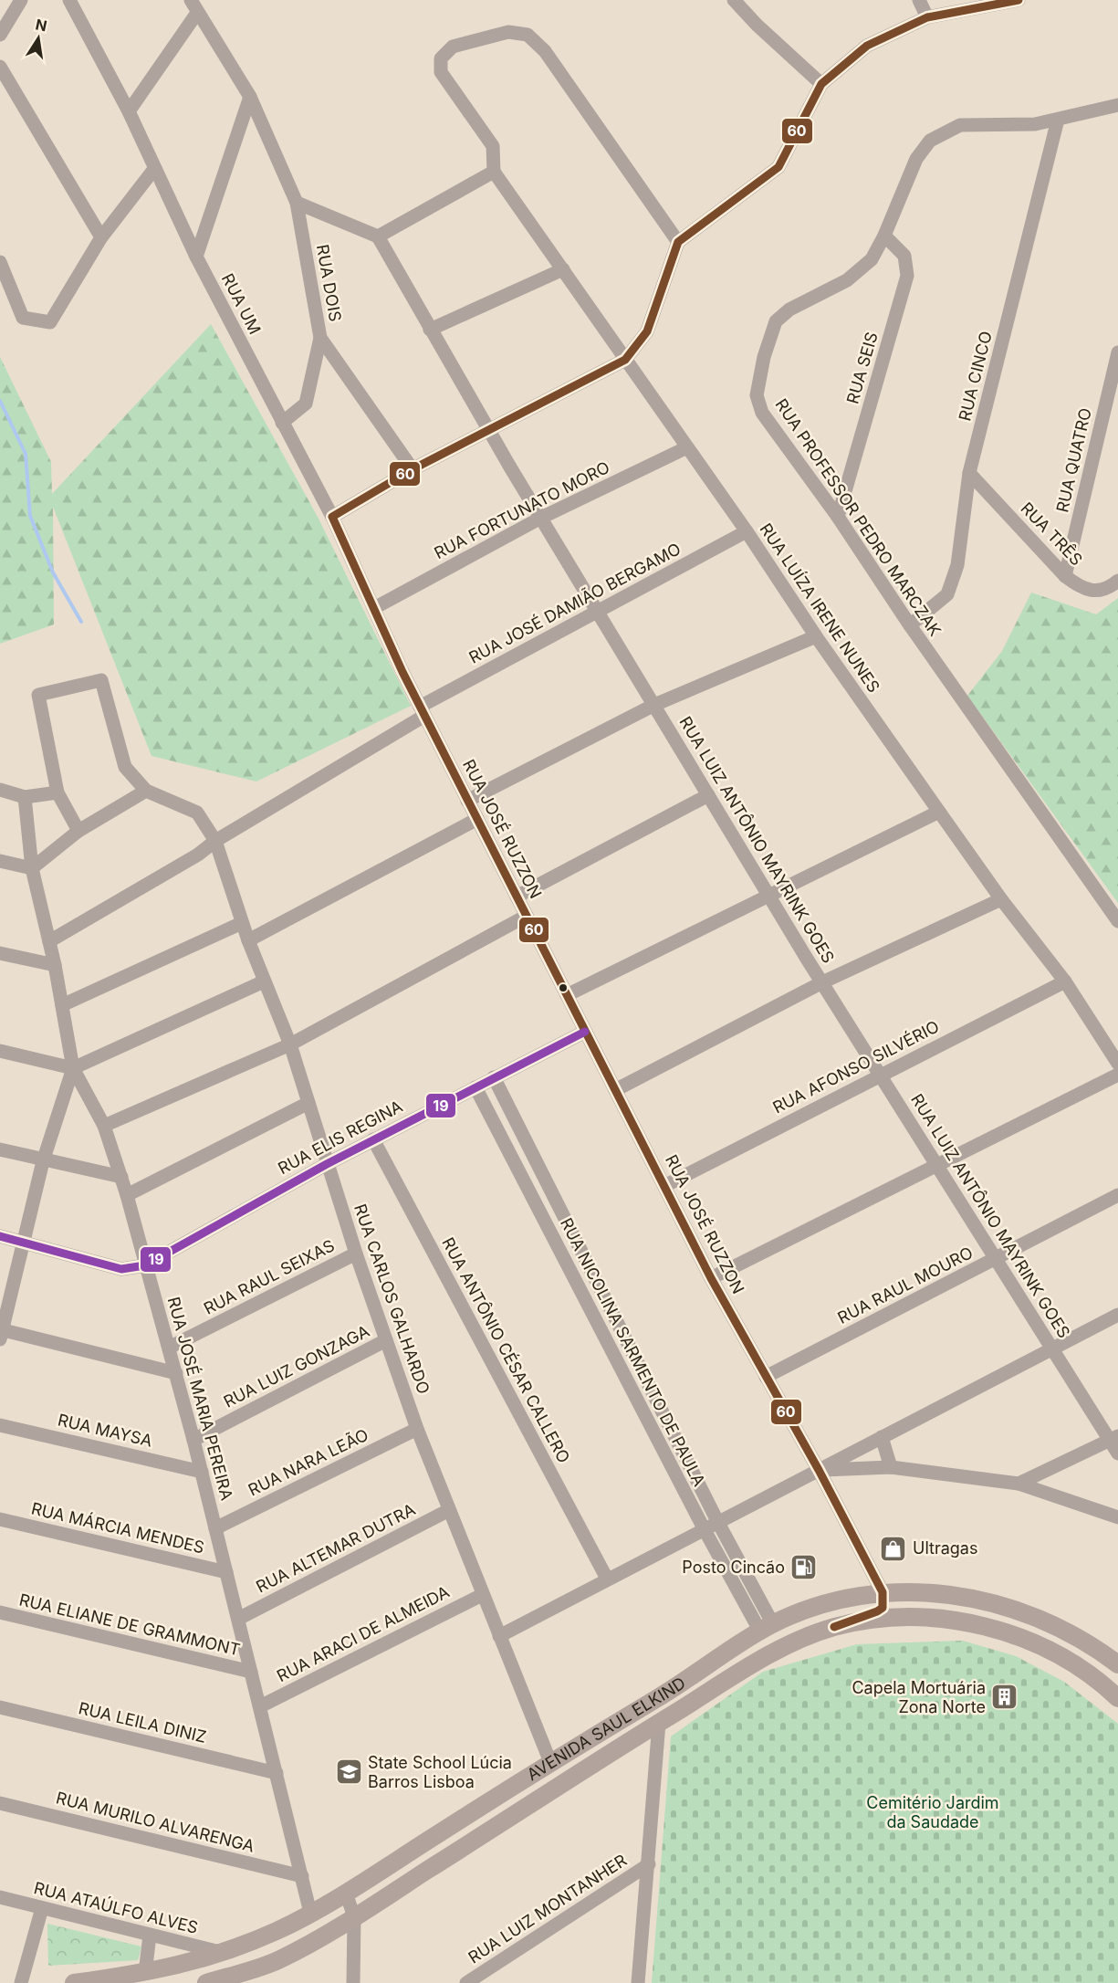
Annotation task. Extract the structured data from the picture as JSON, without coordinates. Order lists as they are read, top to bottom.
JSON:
{
  "streets": {
    "main road": ["AVENIDA SAUL ELKIND"],
    "street": [
      "RUA DOIS",
      "RUA UM",
      "RUA SEIS",
      "RUA CINCO",
      "RUA QUATRO",
      "RUA FORTUNATO MORO",
      "RUA PROFESSOR PEDRO MARCZAK",
      "RUA TRÊS",
      "RUA JOSÉ DAMIÃO BERGAMO",
      "RUA LUÍZA IRENE NUNES",
      "RUA JOSÉ RUZZON",
      "RUA LUIZ ANTÔNIO MAYRINK GOES",
      "RUA AFONSO SILVÉRIO",
      "RUA ELIS REGINA",
      "RUA RAUL SEIXAS",
      "RUA RAUL MOURO",
      "RUA CARLOS GALHARDO",
      "RUA ANTÔNIO CÉSAR CALLERO",
      "RUA NICOLINA SARMENTO DE PAULA",
      "RUA LUIZ GONZAGA",
      "RUA JOSÉ MARIA PEREIRA",
      "RUA MAYSA",
      "RUA NARA LEÃO",
      "RUA MÁRCIA MENDES",
      "RUA ALTEMAR DUTRA",
      "RUA ELIANE DE GRAMMONT",
      "RUA ARACI DE ALMEIDA",
      "RUA LEILA DINIZ",
      "RUA MURILO ALVARENGA",
      "RUA ATAÚLFO ALVES",
      "RUA LUIZ MONTANHER"
    ]
  },
  "crossings": [
    ["RUA DOIS", "RUA UM"],
    ["RUA UM", "RUA JOSÉ RUZZON"],
    ["RUA SEIS", "RUA PROFESSOR PEDRO MARCZAK"],
    ["RUA CINCO", "RUA PROFESSOR PEDRO MARCZAK"],
    ["RUA CINCO", "RUA TRÊS"],
    ["RUA QUATRO", "RUA TRÊS"],
    ["RUA FORTUNATO MORO", "RUA LUÍZA IRENE NUNES"],
    ["RUA FORTUNATO MORO", "RUA JOSÉ RUZZON"],
    ["RUA FORTUNATO MORO", "RUA LUIZ ANTÔNIO MAYRINK GOES"],
    ["RUA JOSÉ DAMIÃO BERGAMO", "RUA LUÍZA IRENE NUNES"],
    ["RUA JOSÉ DAMIÃO BERGAMO", "RUA JOSÉ RUZZON"],
    ["RUA JOSÉ DAMIÃO BERGAMO", "RUA LUIZ ANTÔNIO MAYRINK GOES"],
    ["RUA JOSÉ DAMIÃO BERGAMO", "RUA CARLOS GALHARDO"],
    ["RUA JOSÉ DAMIÃO BERGAMO", "RUA JOSÉ MARIA PEREIRA"],
    ["RUA LUÍZA IRENE NUNES", "RUA AFONSO SILVÉRIO"],
    ["RUA JOSÉ RUZZON", "RUA AFONSO SILVÉRIO"],
    ["RUA JOSÉ RUZZON", "RUA ELIS REGINA"],
    ["RUA JOSÉ RUZZON", "RUA RAUL MOURO"],
    ["RUA JOSÉ RUZZON", "AVENIDA SAUL ELKIND"],
    ["RUA LUIZ ANTÔNIO MAYRINK GOES", "RUA AFONSO SILVÉRIO"],
    ["RUA LUIZ ANTÔNIO MAYRINK GOES", "RUA RAUL MOURO"],
    ["RUA ELIS REGINA", "RUA CARLOS GALHARDO"],
    ["RUA ELIS REGINA", "RUA ANTÔNIO CÉSAR CALLERO"],
    ["RUA ELIS REGINA", "RUA NICOLINA SARMENTO DE PAULA"],
    ["RUA ELIS REGINA", "RUA JOSÉ MARIA PEREIRA"],
    ["RUA RAUL SEIXAS", "RUA CARLOS GALHARDO"],
    ["RUA RAUL SEIXAS", "RUA JOSÉ MARIA PEREIRA"],
    ["RUA CARLOS GALHARDO", "RUA LUIZ GONZAGA"],
    ["RUA CARLOS GALHARDO", "RUA NARA LEÃO"],
    ["RUA CARLOS GALHARDO", "RUA ALTEMAR DUTRA"],
    ["RUA CARLOS GALHARDO", "RUA ARACI DE ALMEIDA"],
    ["RUA CARLOS GALHARDO", "AVENIDA SAUL ELKIND"],
    ["RUA NICOLINA SARMENTO DE PAULA", "AVENIDA SAUL ELKIND"],
    ["RUA LUIZ GONZAGA", "RUA JOSÉ MARIA PEREIRA"],
    ["RUA JOSÉ MARIA PEREIRA", "RUA MAYSA"],
    ["RUA JOSÉ MARIA PEREIRA", "RUA NARA LEÃO"],
    ["RUA JOSÉ MARIA PEREIRA", "RUA MÁRCIA MENDES"],
    ["RUA JOSÉ MARIA PEREIRA", "RUA ALTEMAR DUTRA"],
    ["RUA JOSÉ MARIA PEREIRA", "RUA ELIANE DE GRAMMONT"],
    ["RUA JOSÉ MARIA PEREIRA", "RUA ARACI DE ALMEIDA"],
    ["RUA JOSÉ MARIA PEREIRA", "RUA LEILA DINIZ"],
    ["RUA JOSÉ MARIA PEREIRA", "AVENIDA SAUL ELKIND"],
    ["RUA JOSÉ MARIA PEREIRA", "RUA MURILO ALVARENGA"],
    ["AVENIDA SAUL ELKIND", "RUA ATAÚLFO ALVES"]
  ],
  "parks": ["Cemitério Jardim da Saudade"],
  "places": {
    "shop": ["Ultragas"],
    "fuel station": ["Posto Cincão"],
    "building": ["Capela Mortuária Zona Norte"],
    "school or university": ["State School Lúcia Barros Lisboa"]
  },
  "lines": ["transit line 60", "transit line 19"],
  "north": "top"
}
